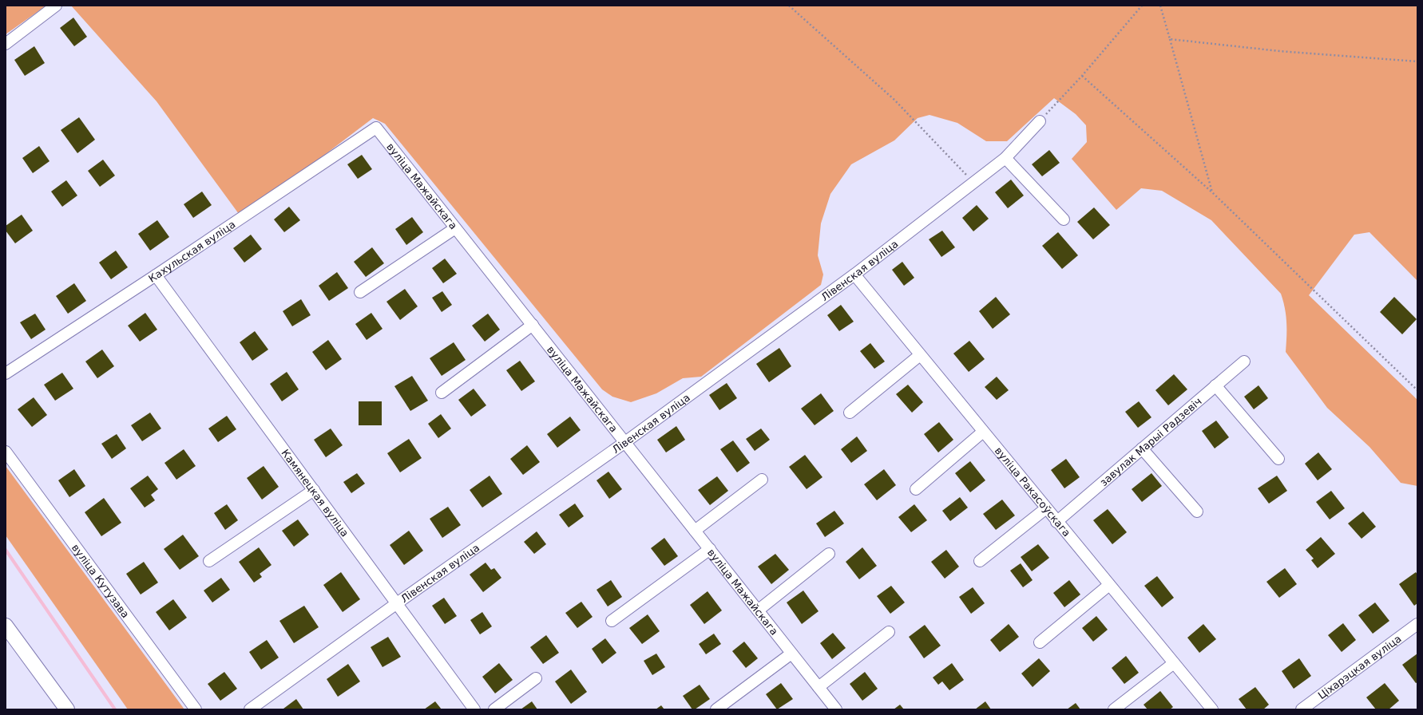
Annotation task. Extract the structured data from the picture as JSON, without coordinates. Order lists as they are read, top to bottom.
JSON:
{
  "streets": {
    "street": [
      "вуліца Мажайскага",
      "Кахульская вуліца",
      "Лівенская вуліца",
      "завулак Марыі Радзевіч",
      "Камянецкая вуліца",
      "вуліца Ракасоўскага",
      "вуліца Кутузава",
      "Ціхарэцкая вуліца"
    ]
  },
  "crossings": [
    ["вуліца Мажайскага", "Кахульская вуліца"],
    ["вуліца Мажайскага", "Лівенская вуліца"],
    ["Кахульская вуліца", "Камянецкая вуліца"],
    ["Лівенская вуліца", "Камянецкая вуліца"],
    ["Лівенская вуліца", "вуліца Ракасоўскага"],
    ["завулак Марыі Радзевіч", "вуліца Ракасоўскага"]
  ]
}
